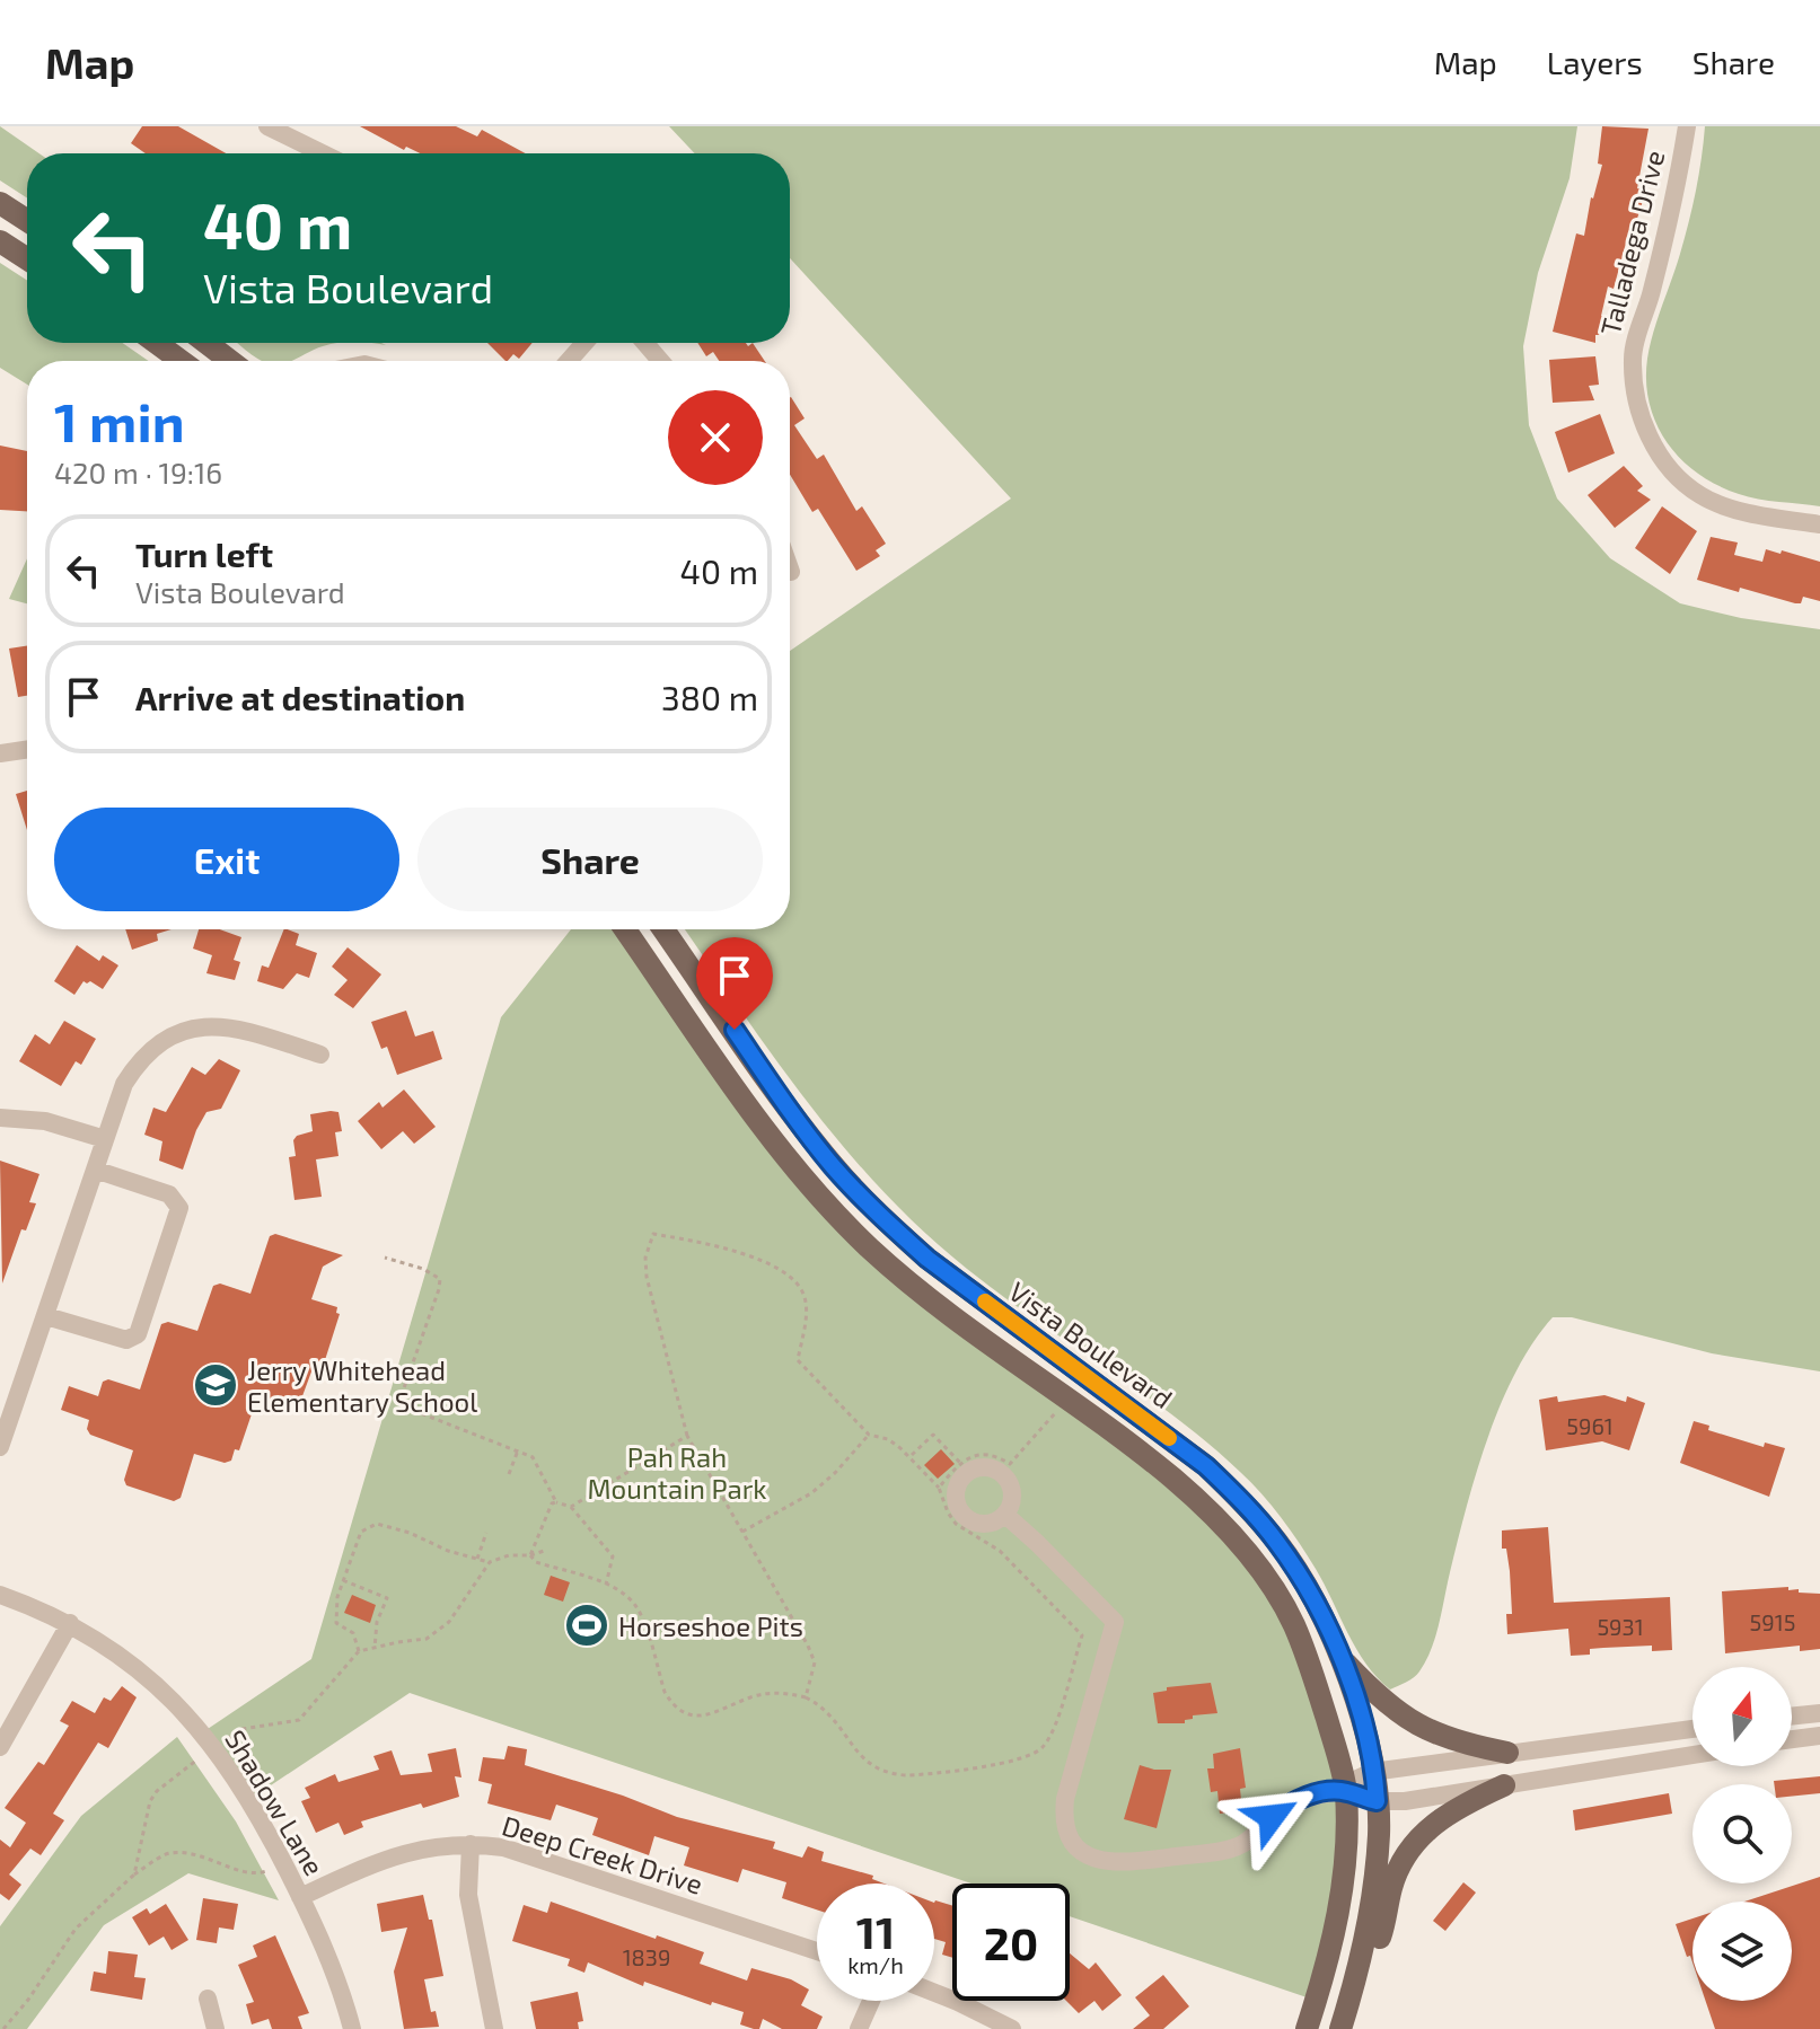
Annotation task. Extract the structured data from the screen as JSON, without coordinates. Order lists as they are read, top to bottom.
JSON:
{
  "streets": {
    "main road": ["Vista Boulevard"],
    "street": ["Talladega Drive", "Shadow Lane", "Deep Creek Drive"]
  },
  "crossings": [
    ["Shadow Lane", "Deep Creek Drive"]
  ],
  "parks": ["Pah Rah Mountain Park"],
  "places": {
    "school or university": ["Jerry Whitehead Elementary School"],
    "sports": ["Horseshoe Pits"]
  },
  "house_numbers": [
    "5961",
    "5915",
    "5931",
    "1839"
  ],
  "north": "top",
  "page": {
    "header": "Map",
    "nav": ["Map", "Layers", "Share"],
    "turn": ["40 m", "Vista Boulevard"],
    "heading": ["1 min", "420 m · 19:16"],
    "list": [
      {
        "name": "Turn left",
        "note": "Vista Boulevard",
        "value": "40 m"
      },
      {
        "name": "Arrive at destination",
        "value": "380 m"
      }
    ],
    "buttons": ["Exit", "Share"],
    "speed": "11 km/h",
    "limit": "20"
  }
}
